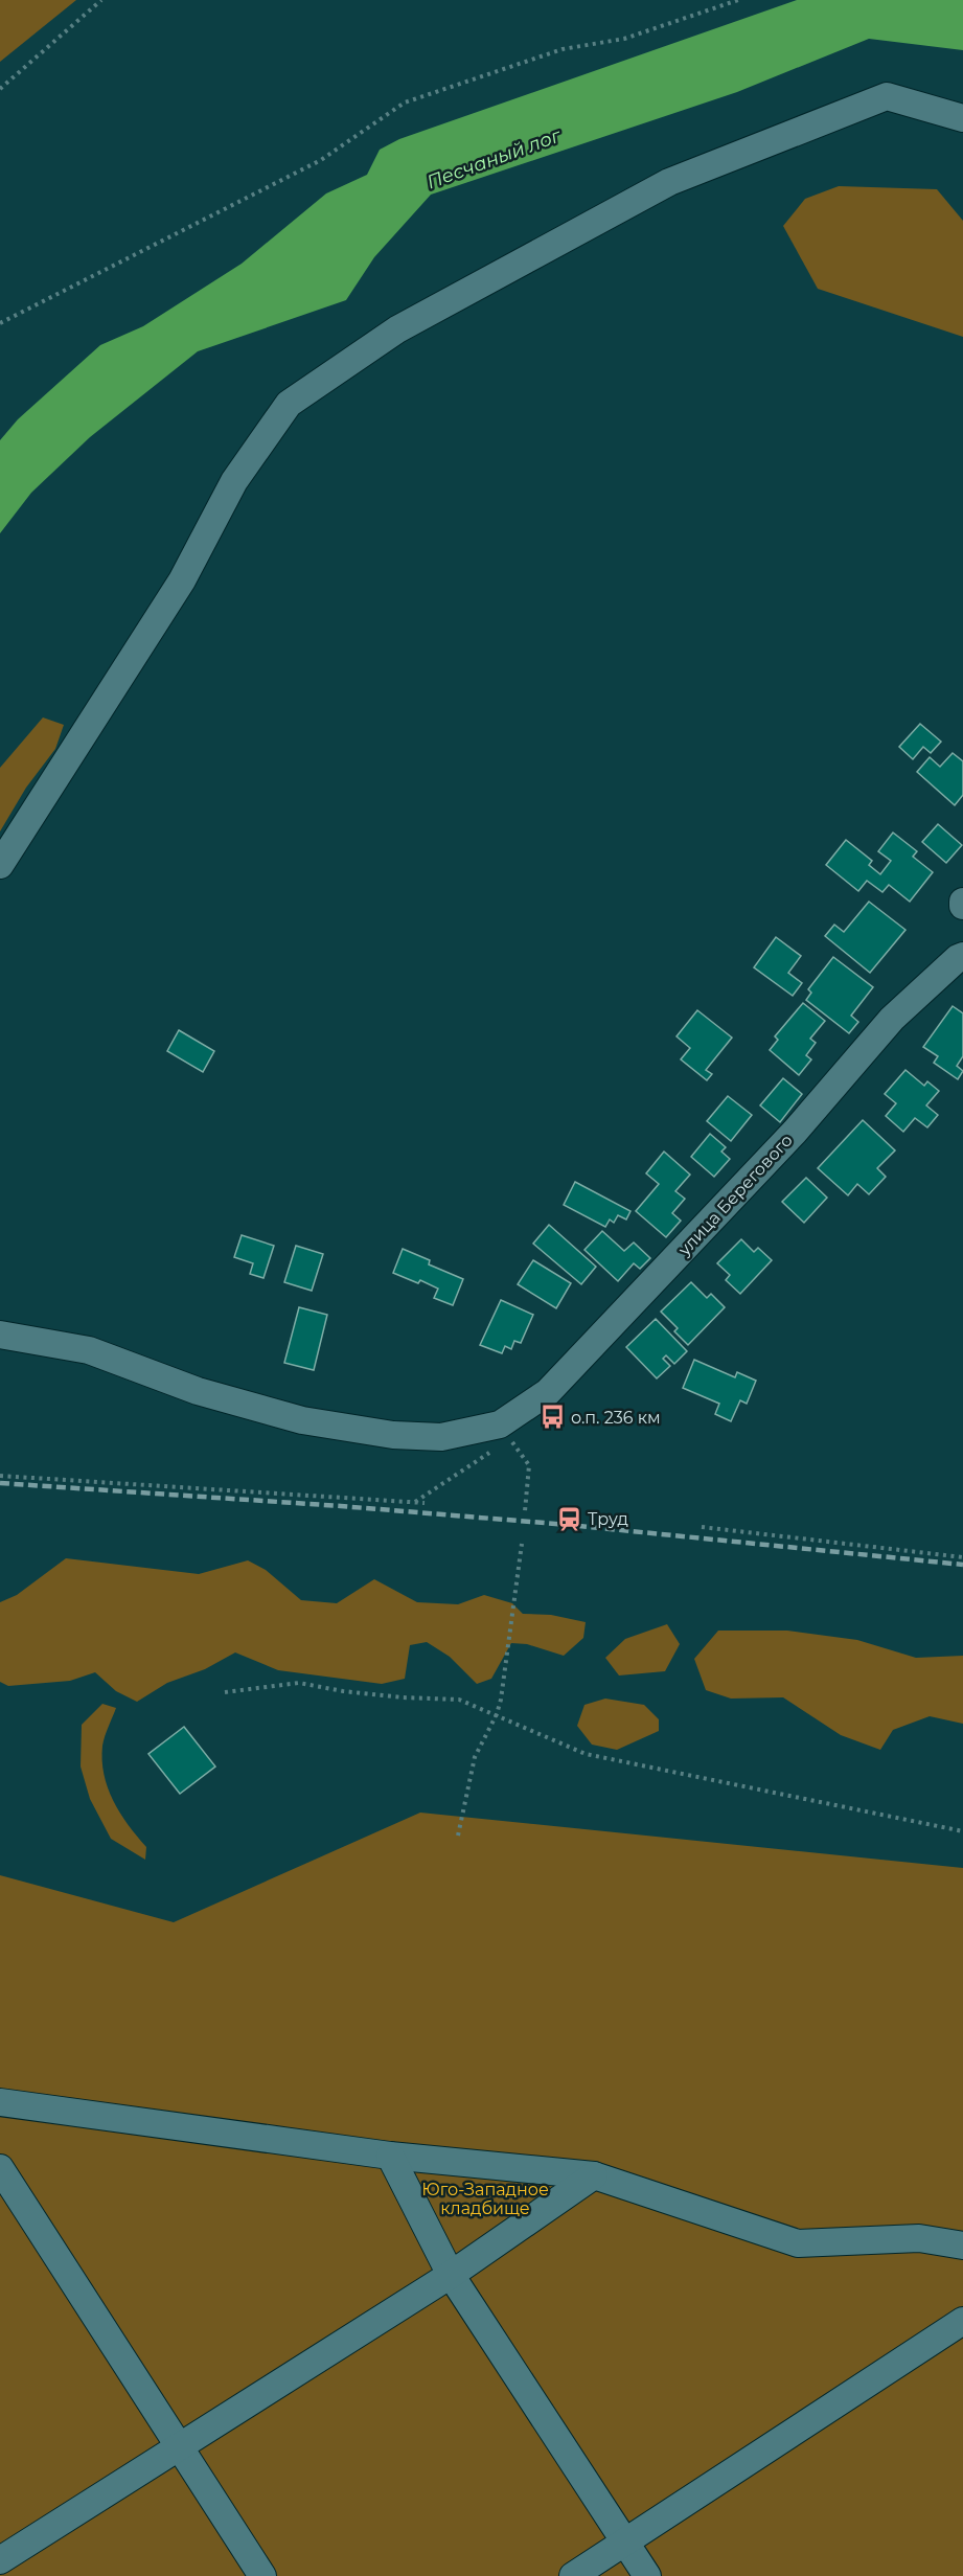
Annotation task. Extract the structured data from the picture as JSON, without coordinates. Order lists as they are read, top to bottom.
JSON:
{
  "streets": {
    "street": ["улица Берегового"]
  },
  "water": ["Песчаный лог"],
  "parks": ["Юго-Западное кладбище"],
  "places": {
    "bus stop": ["о.п. 236 км"],
    "station": ["Труд"]
  }
}
